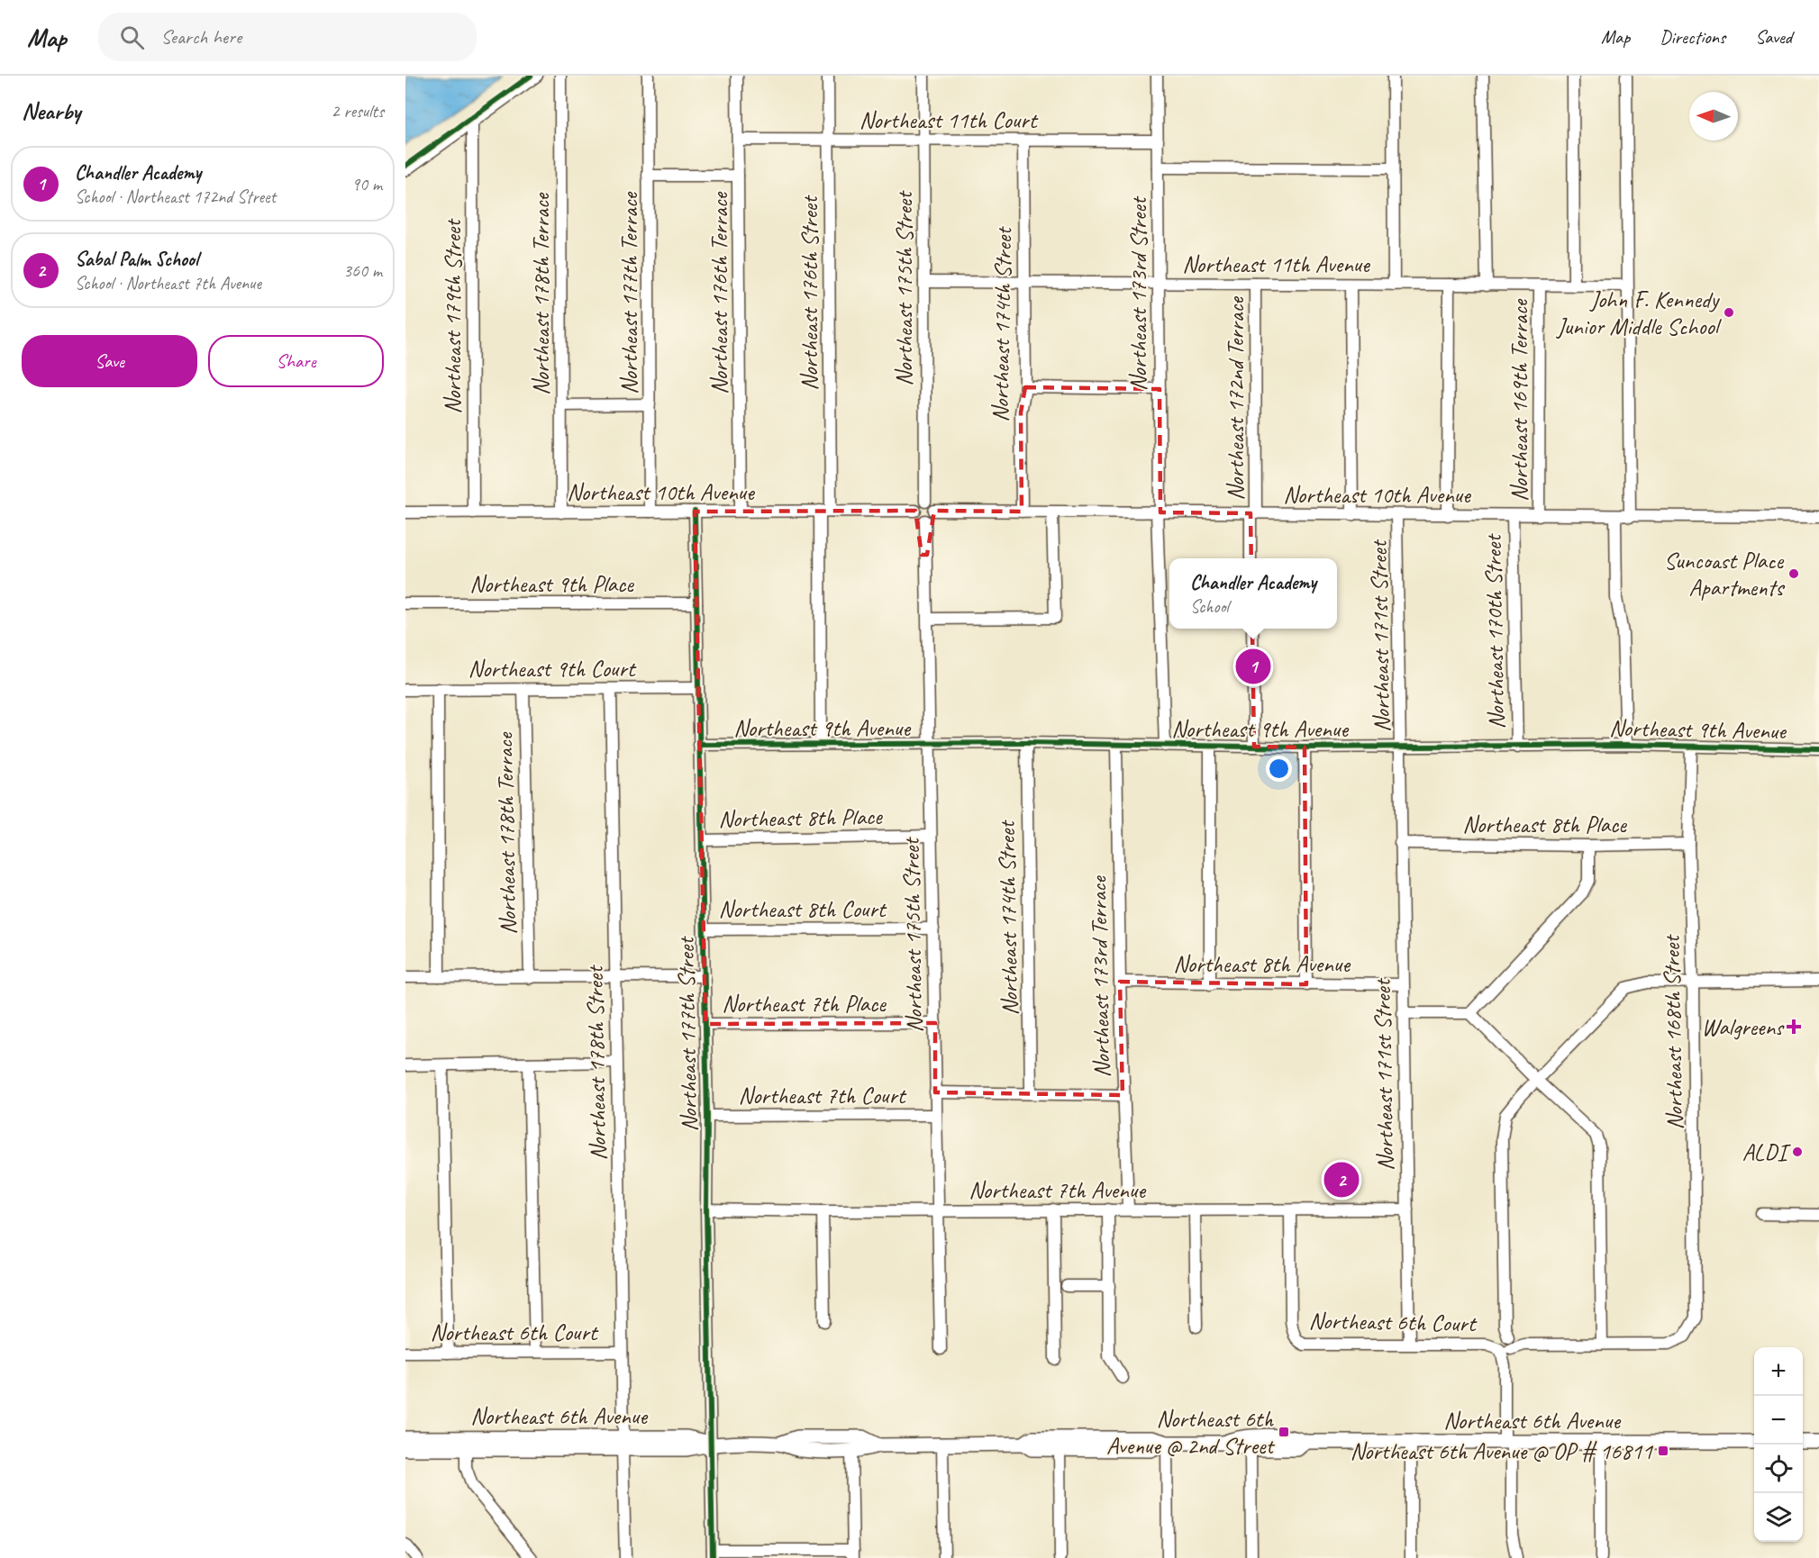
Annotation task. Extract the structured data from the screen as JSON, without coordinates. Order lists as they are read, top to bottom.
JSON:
{
  "streets": {
    "main road": ["Northeast 6th Avenue"],
    "street": [
      "Northeast 11th Court",
      "Northeast 11th Avenue",
      "Northeast 175th Street",
      "Northeast 177th Terrace",
      "Northeast 176th Terrace",
      "Northeast 176th Street",
      "Northeast 178th Terrace",
      "Northeast 173rd Street",
      "Northeast 179th Street",
      "Northeast 174th Street",
      "Northeast 172nd Terrace",
      "Northeast 169th Terrace",
      "Northeast 10th Avenue",
      "Northeast 9th Place",
      "Northeast 170th Street",
      "Northeast 171st Street",
      "Northeast 9th Court",
      "Northeast 9th Avenue",
      "Northeast 8th Place",
      "Northeast 8th Court",
      "Northeast 8th Avenue",
      "Northeast 173rd Terrace",
      "Northeast 7th Place",
      "Northeast 168th Street",
      "Northeast 177th Street",
      "Northeast 178th Street",
      "Northeast 7th Court",
      "Northeast 7th Avenue",
      "Northeast 6th Court"
    ]
  },
  "crossings": [
    ["Northeast 11th Court", "Northeast 175th Street"],
    ["Northeast 11th Court", "Northeast 176th Terrace"],
    ["Northeast 11th Court", "Northeast 176th Street"],
    ["Northeast 11th Court", "Northeast 173rd Street"],
    ["Northeast 11th Court", "Northeast 174th Street"],
    ["Northeast 11th Avenue", "Northeast 175th Street"],
    ["Northeast 11th Avenue", "Northeast 173rd Street"],
    ["Northeast 11th Avenue", "Northeast 174th Street"],
    ["Northeast 11th Avenue", "Northeast 172nd Terrace"],
    ["Northeast 11th Avenue", "Northeast 169th Terrace"],
    ["Northeast 175th Street", "Northeast 10th Avenue"],
    ["Northeast 175th Street", "Northeast 9th Avenue"],
    ["Northeast 175th Street", "Northeast 8th Place"],
    ["Northeast 175th Street", "Northeast 8th Court"],
    ["Northeast 175th Street", "Northeast 7th Place"],
    ["Northeast 175th Street", "Northeast 7th Court"],
    ["Northeast 175th Street", "Northeast 7th Avenue"],
    ["Northeast 177th Terrace", "Northeast 10th Avenue"],
    ["Northeast 176th Terrace", "Northeast 10th Avenue"],
    ["Northeast 176th Street", "Northeast 10th Avenue"],
    ["Northeast 176th Street", "Northeast 9th Avenue"],
    ["Northeast 178th Terrace", "Northeast 10th Avenue"],
    ["Northeast 178th Terrace", "Northeast 9th Court"],
    ["Northeast 173rd Street", "Northeast 10th Avenue"],
    ["Northeast 173rd Street", "Northeast 9th Avenue"],
    ["Northeast 179th Street", "Northeast 10th Avenue"],
    ["Northeast 174th Street", "Northeast 10th Avenue"],
    ["Northeast 174th Street", "Northeast 9th Avenue"],
    ["Northeast 174th Street", "Northeast 7th Court"],
    ["Northeast 172nd Terrace", "Northeast 10th Avenue"],
    ["Northeast 169th Terrace", "Northeast 10th Avenue"],
    ["Northeast 10th Avenue", "Northeast 170th Street"],
    ["Northeast 10th Avenue", "Northeast 171st Street"],
    ["Northeast 10th Avenue", "Northeast 177th Street"],
    ["Northeast 9th Place", "Northeast 177th Street"],
    ["Northeast 170th Street", "Northeast 9th Avenue"],
    ["Northeast 171st Street", "Northeast 9th Avenue"],
    ["Northeast 171st Street", "Northeast 8th Place"],
    ["Northeast 171st Street", "Northeast 8th Avenue"],
    ["Northeast 171st Street", "Northeast 7th Avenue"],
    ["Northeast 171st Street", "Northeast 6th Court"],
    ["Northeast 9th Court", "Northeast 177th Street"],
    ["Northeast 9th Court", "Northeast 178th Street"],
    ["Northeast 9th Avenue", "Northeast 173rd Terrace"],
    ["Northeast 9th Avenue", "Northeast 168th Street"],
    ["Northeast 9th Avenue", "Northeast 177th Street"],
    ["Northeast 8th Place", "Northeast 168th Street"],
    ["Northeast 8th Place", "Northeast 177th Street"],
    ["Northeast 8th Court", "Northeast 177th Street"],
    ["Northeast 8th Avenue", "Northeast 173rd Terrace"],
    ["Northeast 173rd Terrace", "Northeast 7th Court"],
    ["Northeast 173rd Terrace", "Northeast 7th Avenue"],
    ["Northeast 7th Place", "Northeast 177th Street"],
    ["Northeast 177th Street", "Northeast 7th Court"],
    ["Northeast 177th Street", "Northeast 7th Avenue"],
    ["Northeast 177th Street", "Northeast 6th Avenue"],
    ["Northeast 178th Street", "Northeast 6th Court"],
    ["Northeast 178th Street", "Northeast 6th Avenue"],
    ["Northeast 7th Avenue", "Northeast 6th Court"]
  ],
  "places": {
    "other": ["John F. Kennedy Junior Middle School", "Suncoast Place Apartments", "ALDI"],
    "health": ["Walgreens"],
    "transit": ["Northeast 6th Avenue @ 2nd Street", "Northeast 6th Avenue @ OP # 16811"]
  },
  "north": "left",
  "page": {
    "header": "Map",
    "search": "Search here",
    "nav": ["Map", "Directions", "Saved"],
    "heading": ["Nearby", "2 results"],
    "list": [
      {
        "mark": "1",
        "name": "Chandler Academy",
        "note": "School · Northeast 172nd Street",
        "value": "90 m"
      },
      {
        "mark": "2",
        "name": "Sabal Palm School",
        "note": "School · Northeast 7th Avenue",
        "value": "360 m"
      }
    ],
    "buttons": ["Save", "Share"],
    "popup": ["Chandler Academy", "School"],
    "pins": ["1", "2"],
    "map_buttons": ["+", "−"]
  }
}
